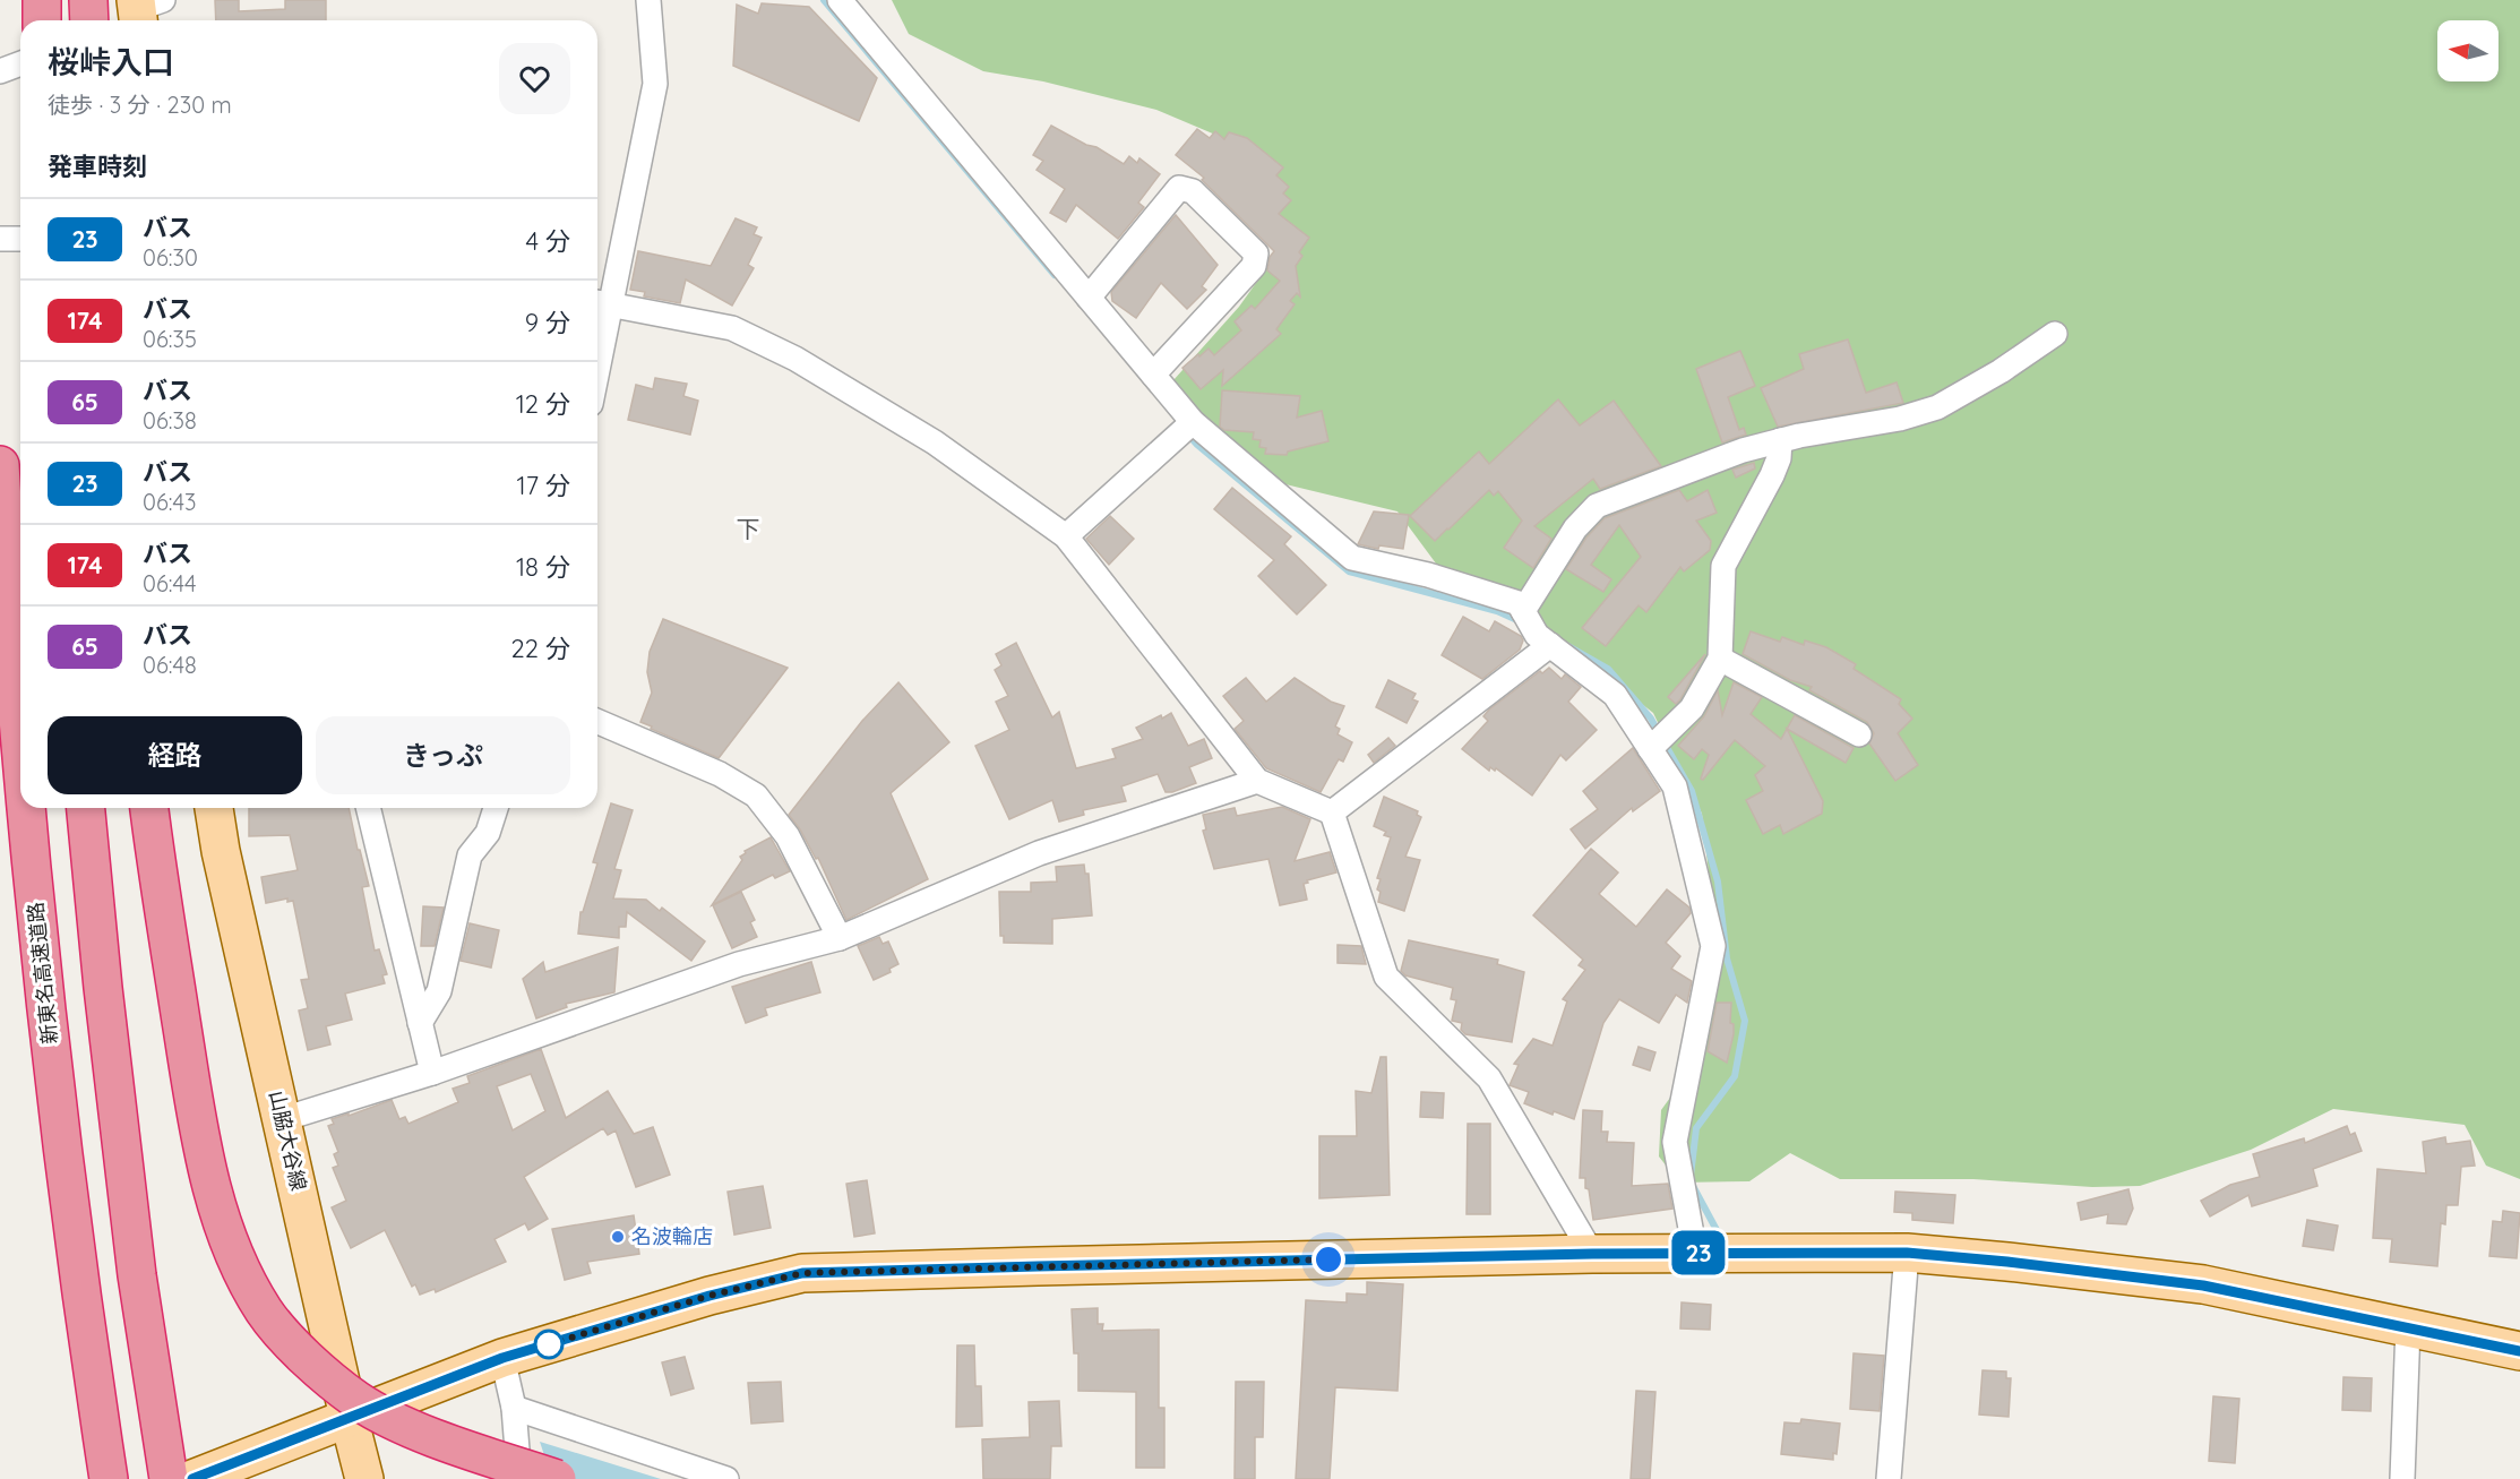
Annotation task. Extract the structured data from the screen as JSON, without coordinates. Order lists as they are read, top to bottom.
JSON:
{
  "streets": {
    "highway": ["新東名高速道路"],
    "main road": ["山脇大谷線"]
  },
  "districts": ["下"],
  "places": ["名波輪店"],
  "lines": ["bus line 23"],
  "north": "left",
  "page": {
    "on_map": "23",
    "heading": [
      ["桜峠入口", "徒歩 · 3 分 · 230 m"],
      "発車時刻"
    ],
    "list": [
      {
        "mark": "23",
        "name": "バス",
        "note": "06:30",
        "value": "4 分"
      },
      {
        "mark": "174",
        "name": "バス",
        "note": "06:35",
        "value": "9 分"
      },
      {
        "mark": "65",
        "name": "バス",
        "note": "06:38",
        "value": "12 分"
      },
      {
        "mark": "23",
        "name": "バス",
        "note": "06:43",
        "value": "17 分"
      },
      {
        "mark": "174",
        "name": "バス",
        "note": "06:44",
        "value": "18 分"
      },
      {
        "mark": "65",
        "name": "バス",
        "note": "06:48",
        "value": "22 分"
      }
    ],
    "buttons": ["経路", "きっぷ"]
  }
}
